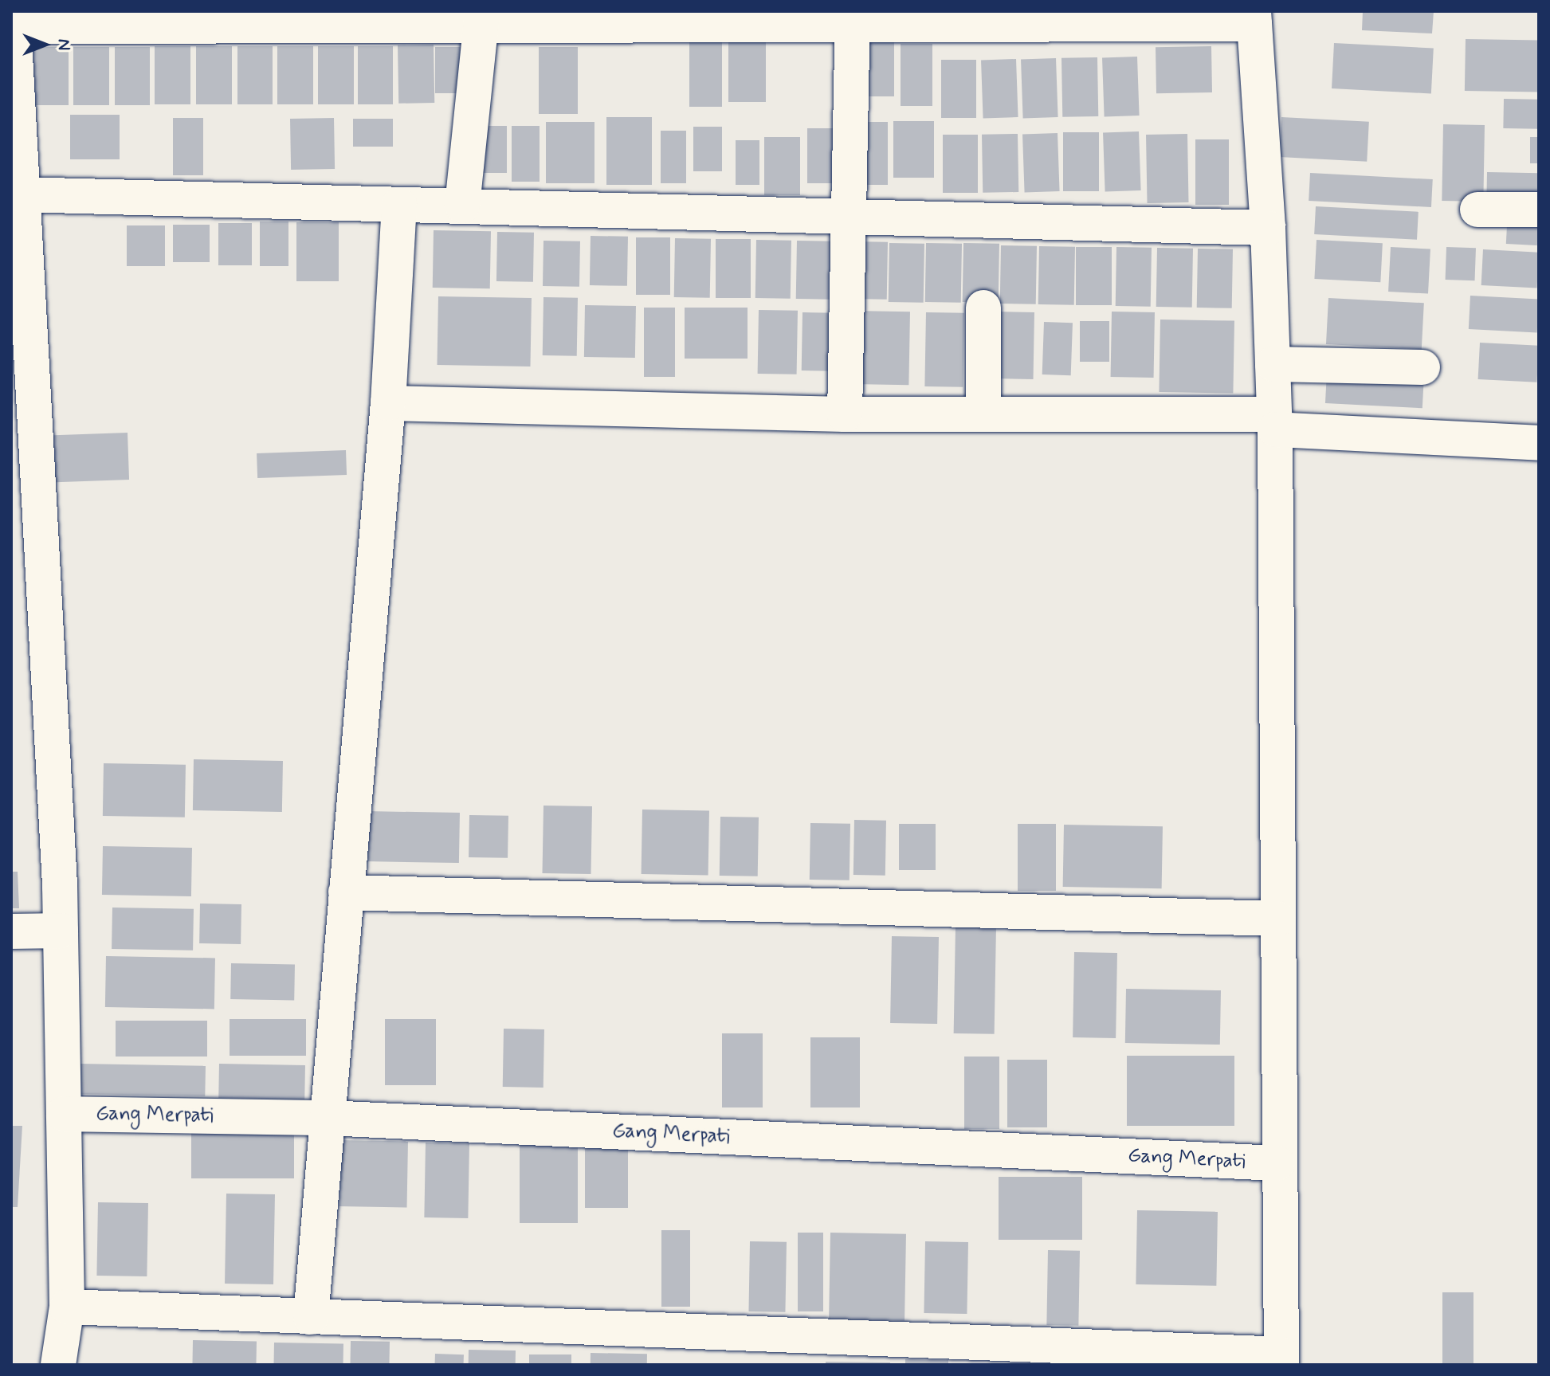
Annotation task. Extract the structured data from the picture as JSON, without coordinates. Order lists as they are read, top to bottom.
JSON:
{
  "streets": {
    "street": ["Gang Merpati"]
  },
  "north": "right"
}
